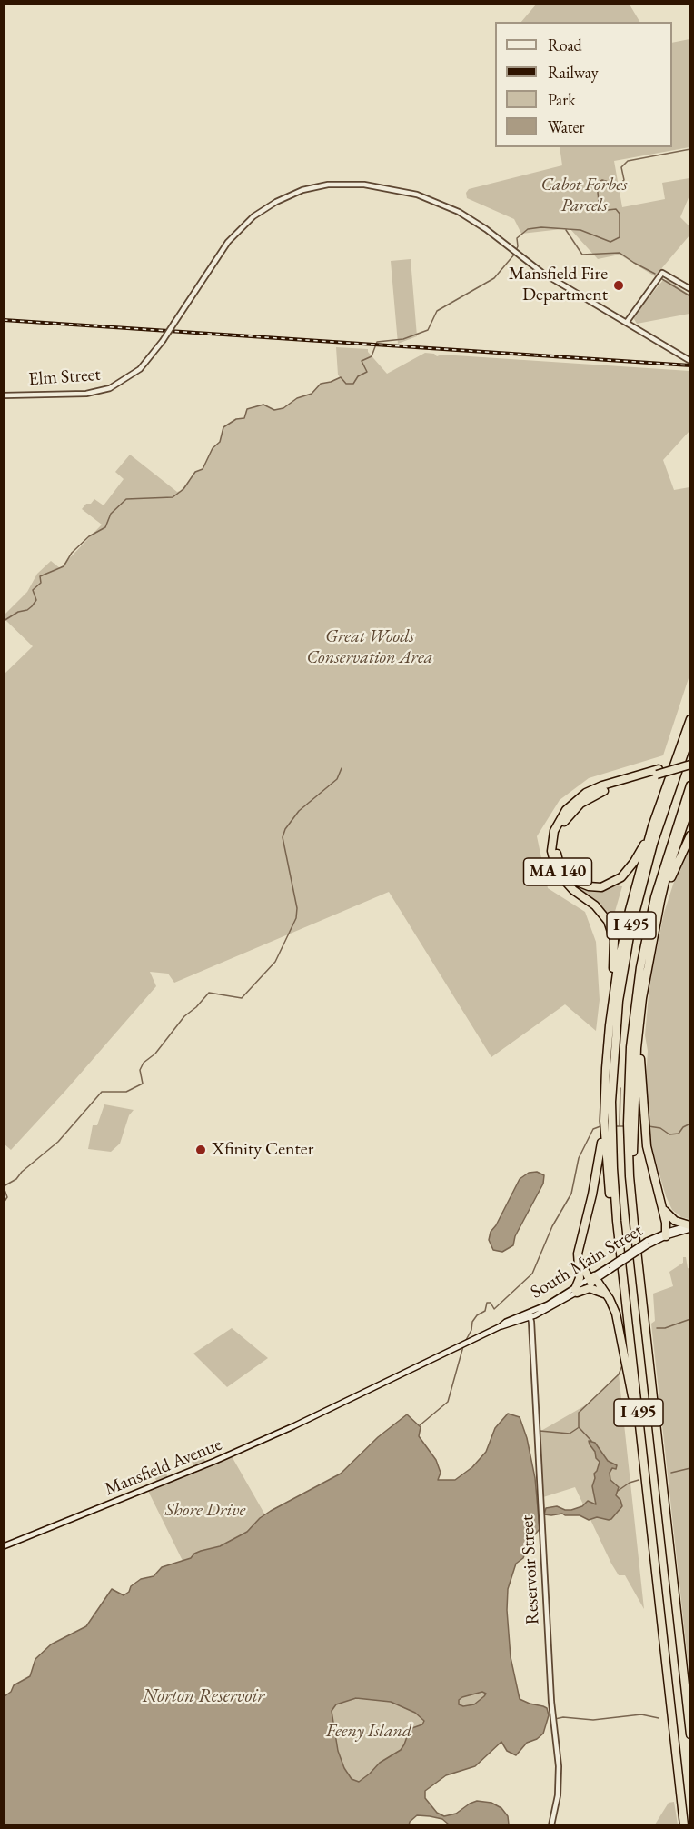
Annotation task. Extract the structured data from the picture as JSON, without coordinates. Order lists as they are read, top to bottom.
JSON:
{
  "streets": {
    "highway": ["MA 140", "I 495"],
    "main road": ["South Main Street", "Mansfield Avenue"],
    "street": ["Elm Street", "Reservoir Street"]
  },
  "crossings": [
    ["MA 140", "I 495"],
    ["MA 140", "South Main Street"],
    ["South Main Street", "Mansfield Avenue"],
    ["South Main Street", "Reservoir Street"]
  ],
  "water": ["Norton Reservoir"],
  "parks": [
    "Cabot Forbes Parcels",
    "Great Woods Conservation Area",
    "Shore Drive",
    "Feeny Island"
  ],
  "places": ["Mansfield Fire Department", "Xfinity Center"],
  "legend": [
    "Road",
    "Railway",
    "Park",
    "Water"
  ]
}
